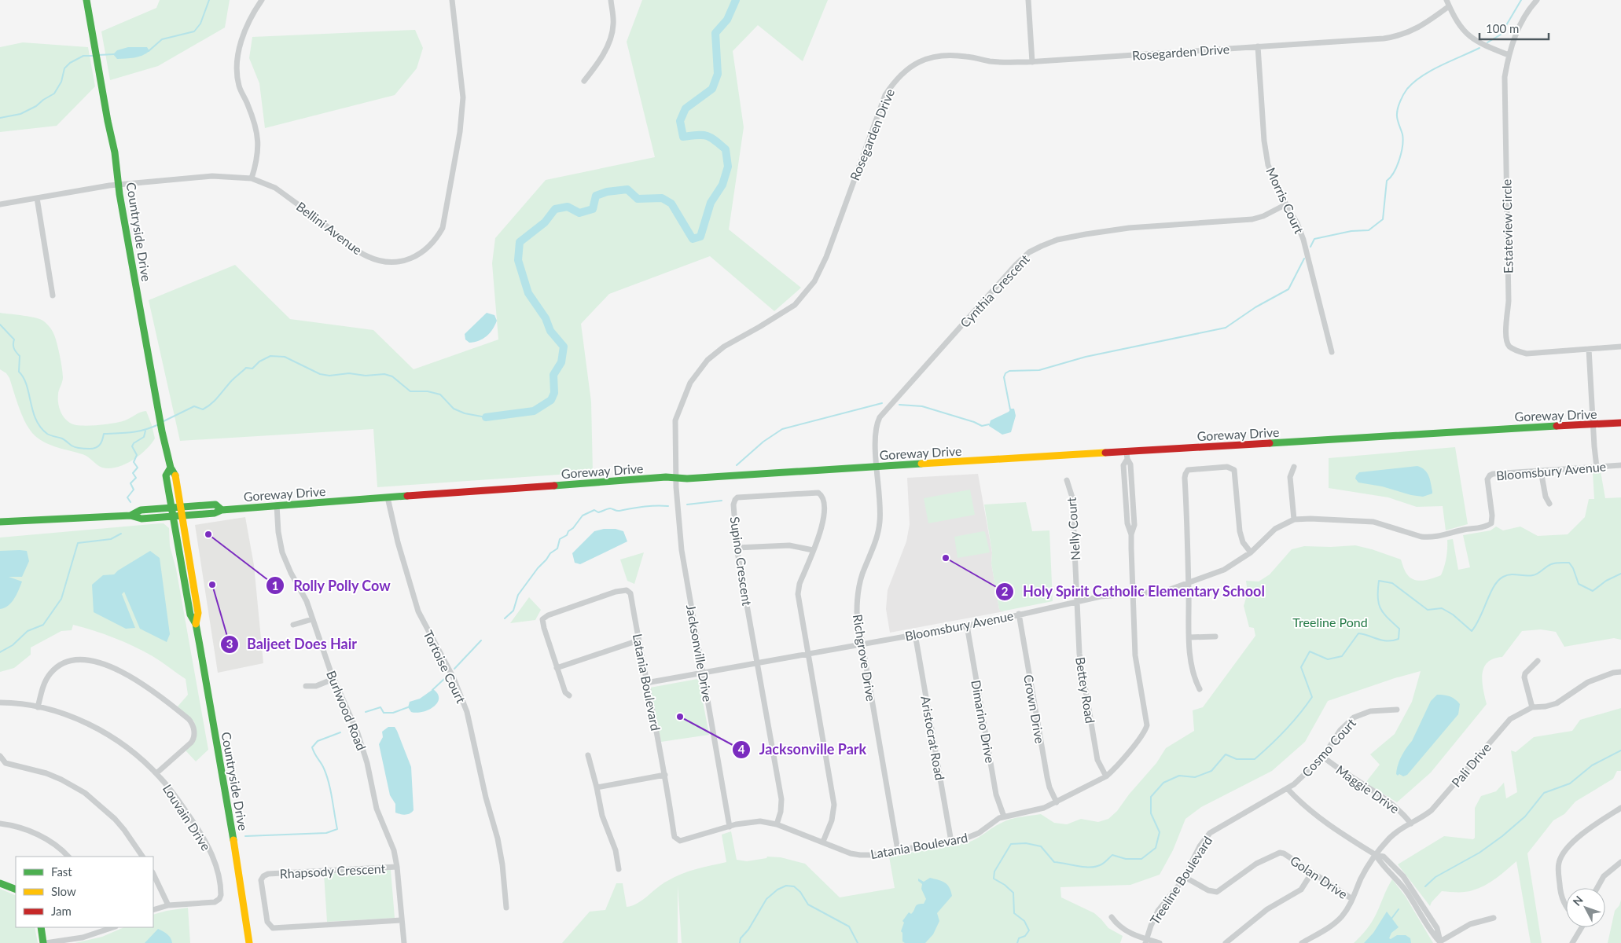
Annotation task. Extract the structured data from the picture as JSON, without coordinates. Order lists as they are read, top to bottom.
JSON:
{
  "streets": {
    "street": [
      "Rosegarden Drive",
      "Morris Court",
      "Estateview Circle",
      "Bellini Avenue",
      "Countryside Drive",
      "Cynthia Crescent",
      "Goreway Drive",
      "Bloomsbury Avenue",
      "Nelly Court",
      "Supino Crescent",
      "Jacksonville Drive",
      "Richgrove Drive",
      "Tortoise Court",
      "Latania Boulevard",
      "Bettey Road",
      "Crown Drive",
      "Burlwood Road",
      "Dimarino Drive",
      "Aristocrat Road",
      "Cosmo Court",
      "Pali Drive",
      "Maggie Drive",
      "Louvain Drive",
      "Rhapsody Crescent",
      "Golan Drive",
      "Treeline Boulevard"
    ]
  },
  "crossings": [
    ["Rosegarden Drive", "Morris Court"],
    ["Rosegarden Drive", "Goreway Drive"],
    ["Rosegarden Drive", "Jacksonville Drive"],
    ["Morris Court", "Cynthia Crescent"],
    ["Bellini Avenue", "Countryside Drive"],
    ["Countryside Drive", "Goreway Drive"],
    ["Cynthia Crescent", "Goreway Drive"],
    ["Cynthia Crescent", "Richgrove Drive"],
    ["Goreway Drive", "Jacksonville Drive"],
    ["Goreway Drive", "Richgrove Drive"],
    ["Goreway Drive", "Tortoise Court"],
    ["Goreway Drive", "Latania Boulevard"],
    ["Goreway Drive", "Burlwood Road"],
    ["Bloomsbury Avenue", "Nelly Court"],
    ["Bloomsbury Avenue", "Supino Crescent"],
    ["Bloomsbury Avenue", "Jacksonville Drive"],
    ["Bloomsbury Avenue", "Richgrove Drive"],
    ["Bloomsbury Avenue", "Latania Boulevard"],
    ["Bloomsbury Avenue", "Bettey Road"],
    ["Bloomsbury Avenue", "Crown Drive"],
    ["Bloomsbury Avenue", "Dimarino Drive"],
    ["Bloomsbury Avenue", "Aristocrat Road"],
    ["Nelly Court", "Bettey Road"],
    ["Supino Crescent", "Latania Boulevard"],
    ["Jacksonville Drive", "Latania Boulevard"],
    ["Richgrove Drive", "Latania Boulevard"],
    ["Latania Boulevard", "Bettey Road"],
    ["Latania Boulevard", "Crown Drive"],
    ["Latania Boulevard", "Dimarino Drive"],
    ["Latania Boulevard", "Aristocrat Road"],
    ["Burlwood Road", "Rhapsody Crescent"],
    ["Cosmo Court", "Maggie Drive"],
    ["Cosmo Court", "Treeline Boulevard"],
    ["Pali Drive", "Maggie Drive"],
    ["Pali Drive", "Golan Drive"],
    ["Golan Drive", "Treeline Boulevard"]
  ],
  "parks": ["Treeline Pond"],
  "places": [
    "Rolly Polly Cow",
    "Holy Spirit Catholic Elementary School",
    "Baljeet Does Hair",
    "Jacksonville Park"
  ],
  "legend": ["Fast", "Slow", "Jam"],
  "scale_bar": "100 m",
  "north": "top left"
}
